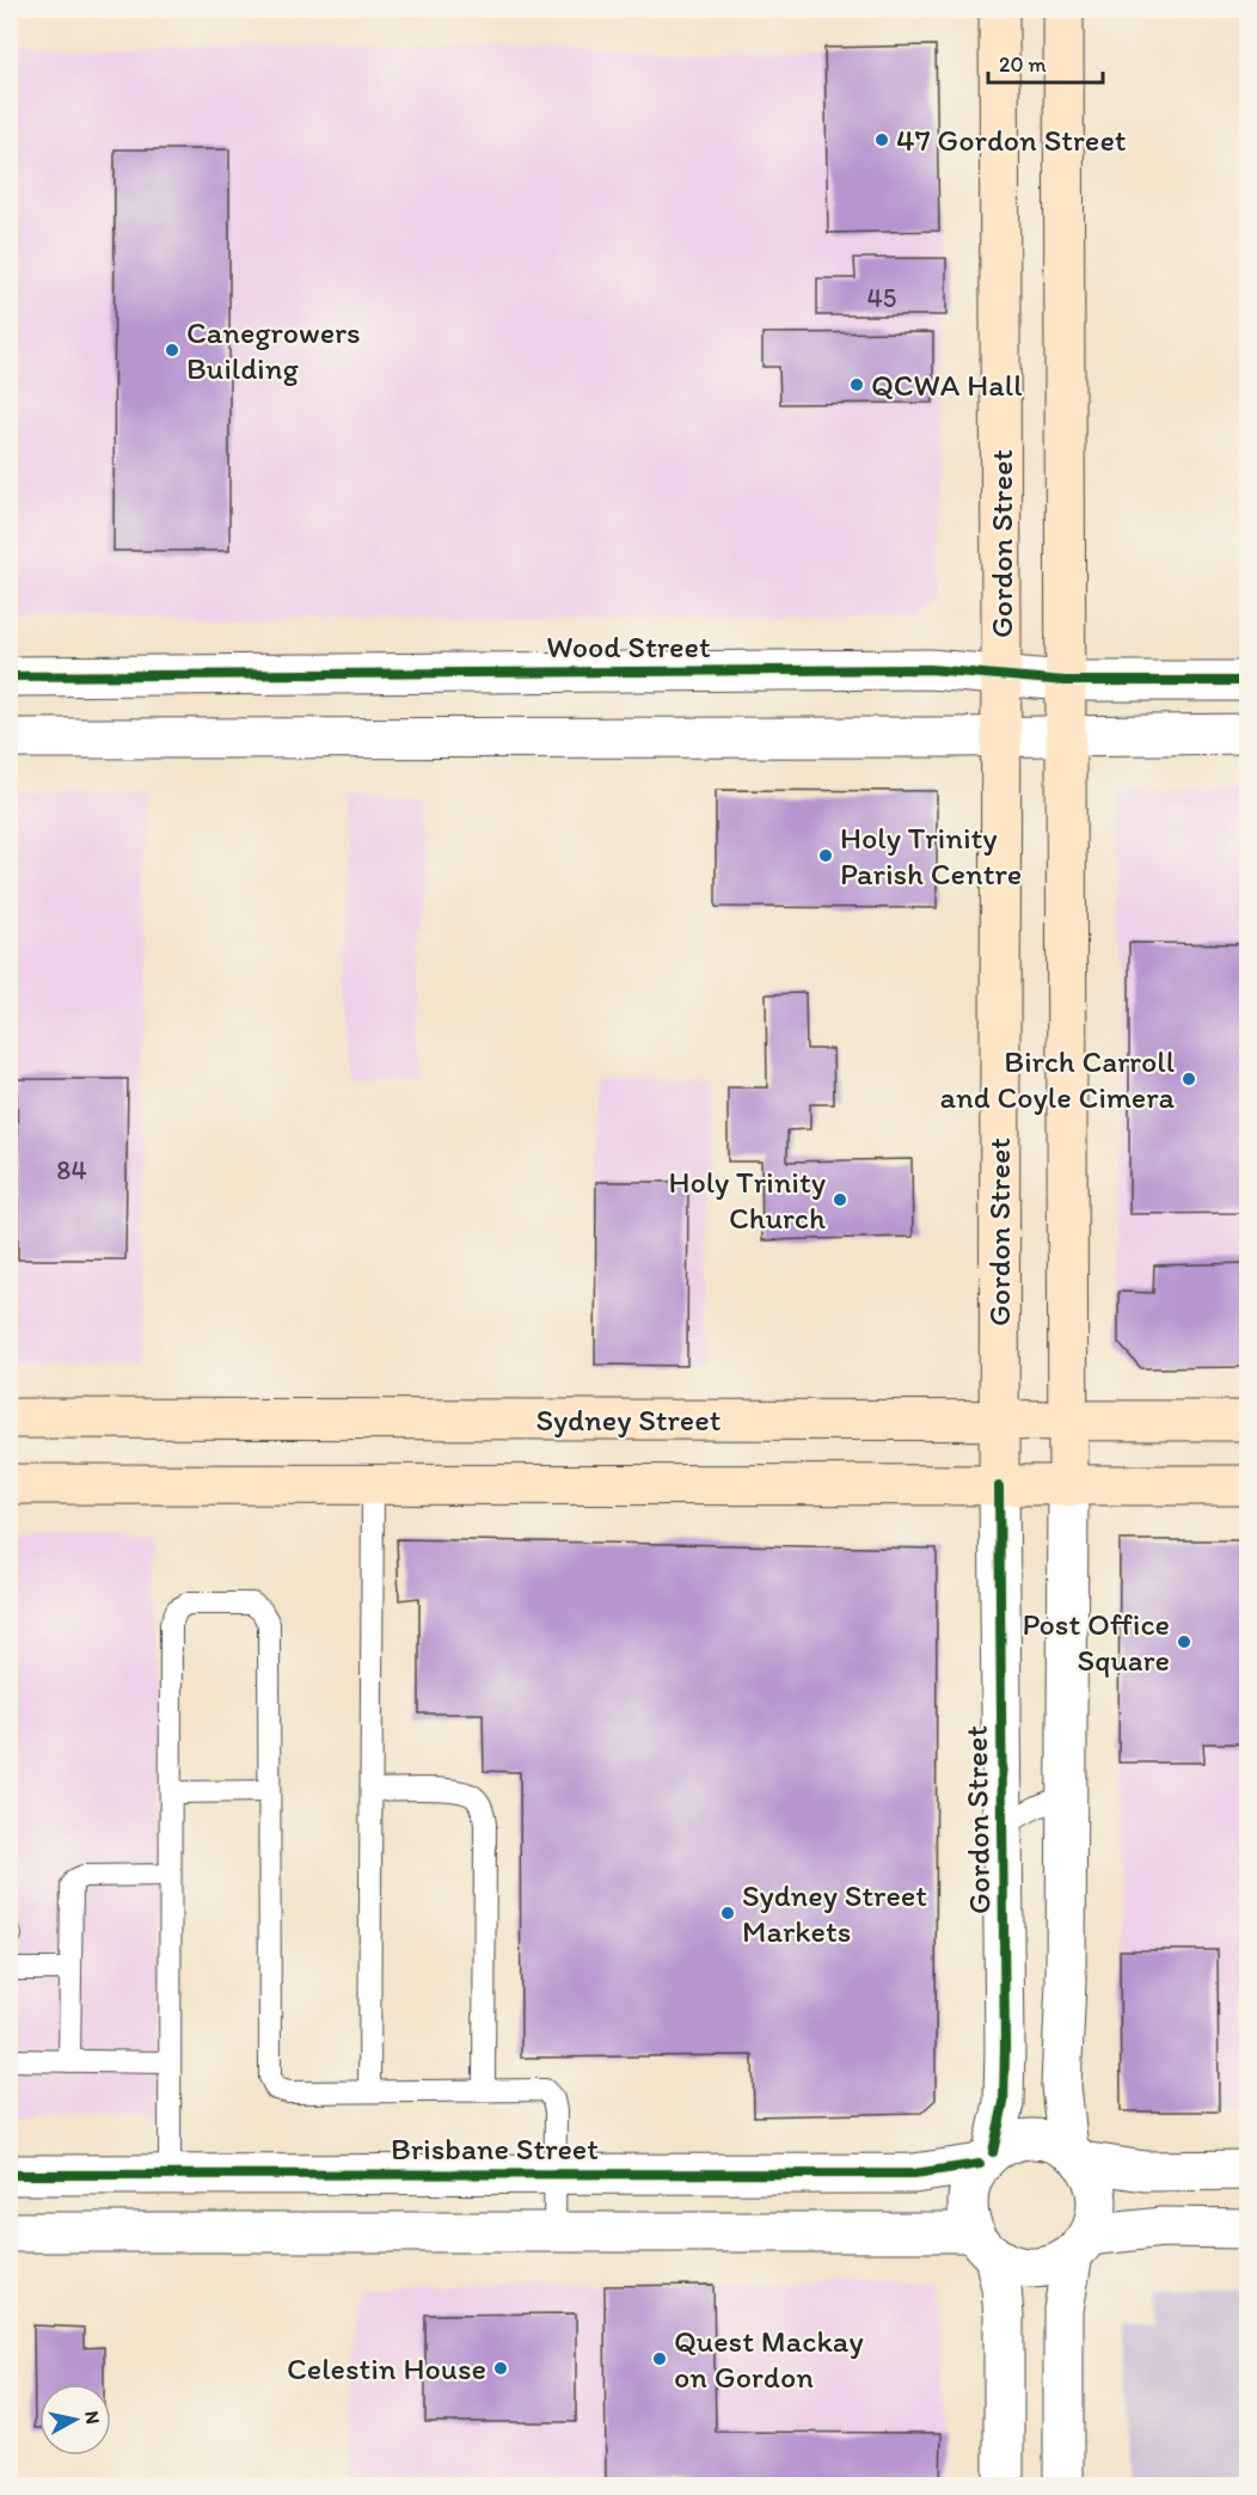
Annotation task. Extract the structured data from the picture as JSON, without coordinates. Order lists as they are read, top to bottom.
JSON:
{
  "streets": {
    "main road": ["Gordon Street", "Sydney Street"],
    "street": ["Wood Street", "Brisbane Street"]
  },
  "crossings": [
    ["Gordon Street", "Wood Street"],
    ["Gordon Street", "Sydney Street"],
    ["Gordon Street", "Brisbane Street"]
  ],
  "places": [
    "47 Gordon Street",
    "Canegrowers Building",
    "QCWA Hall",
    "Holy Trinity Parish Centre",
    "Birch Carroll and Coyle Cimera",
    "Holy Trinity Church",
    "Post Office Square",
    "Sydney Street Markets",
    "Quest Mackay on Gordon",
    "Celestin House"
  ],
  "house_numbers": ["45", "84"],
  "scale_bar": "20 m",
  "north": "right"
}
